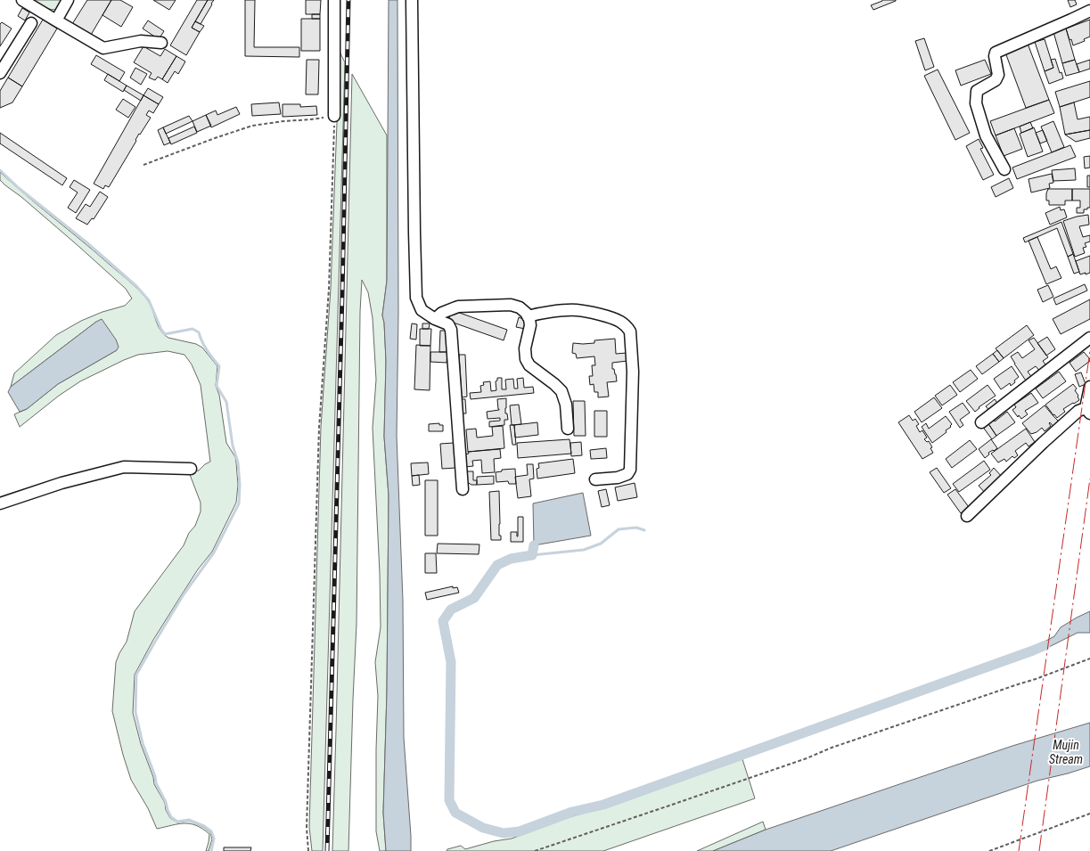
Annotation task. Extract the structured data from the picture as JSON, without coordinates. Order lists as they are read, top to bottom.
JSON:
{
  "water": ["Mujin Stream"]
}
